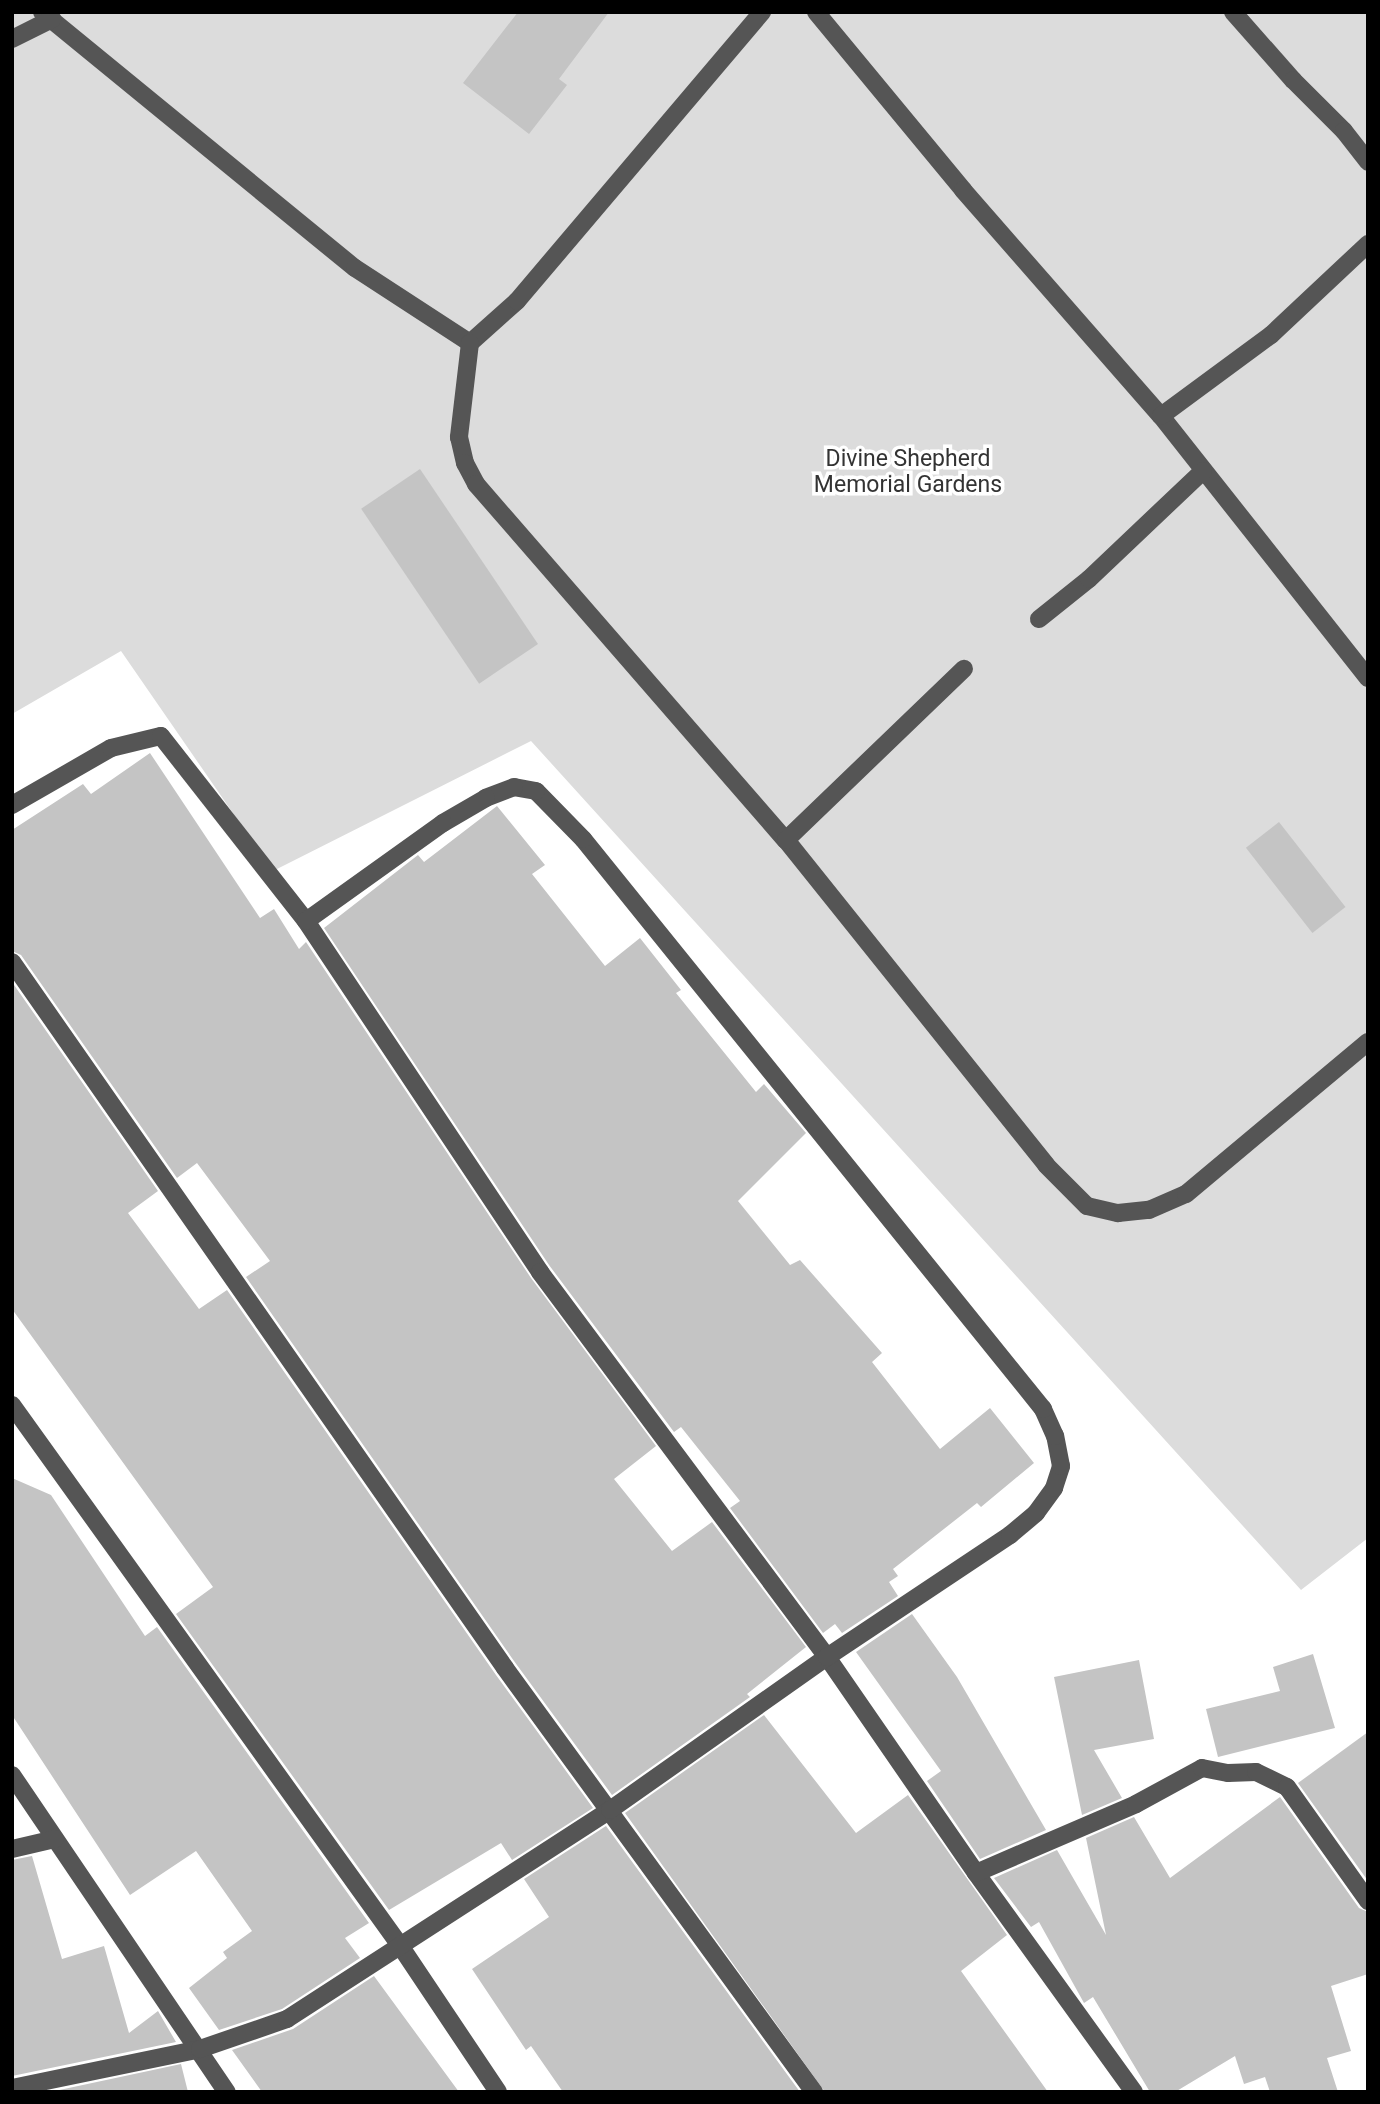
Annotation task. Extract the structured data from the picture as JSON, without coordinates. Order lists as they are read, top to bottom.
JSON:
{
  "parks": ["Divine Shepherd Memorial Gardens"]
}
